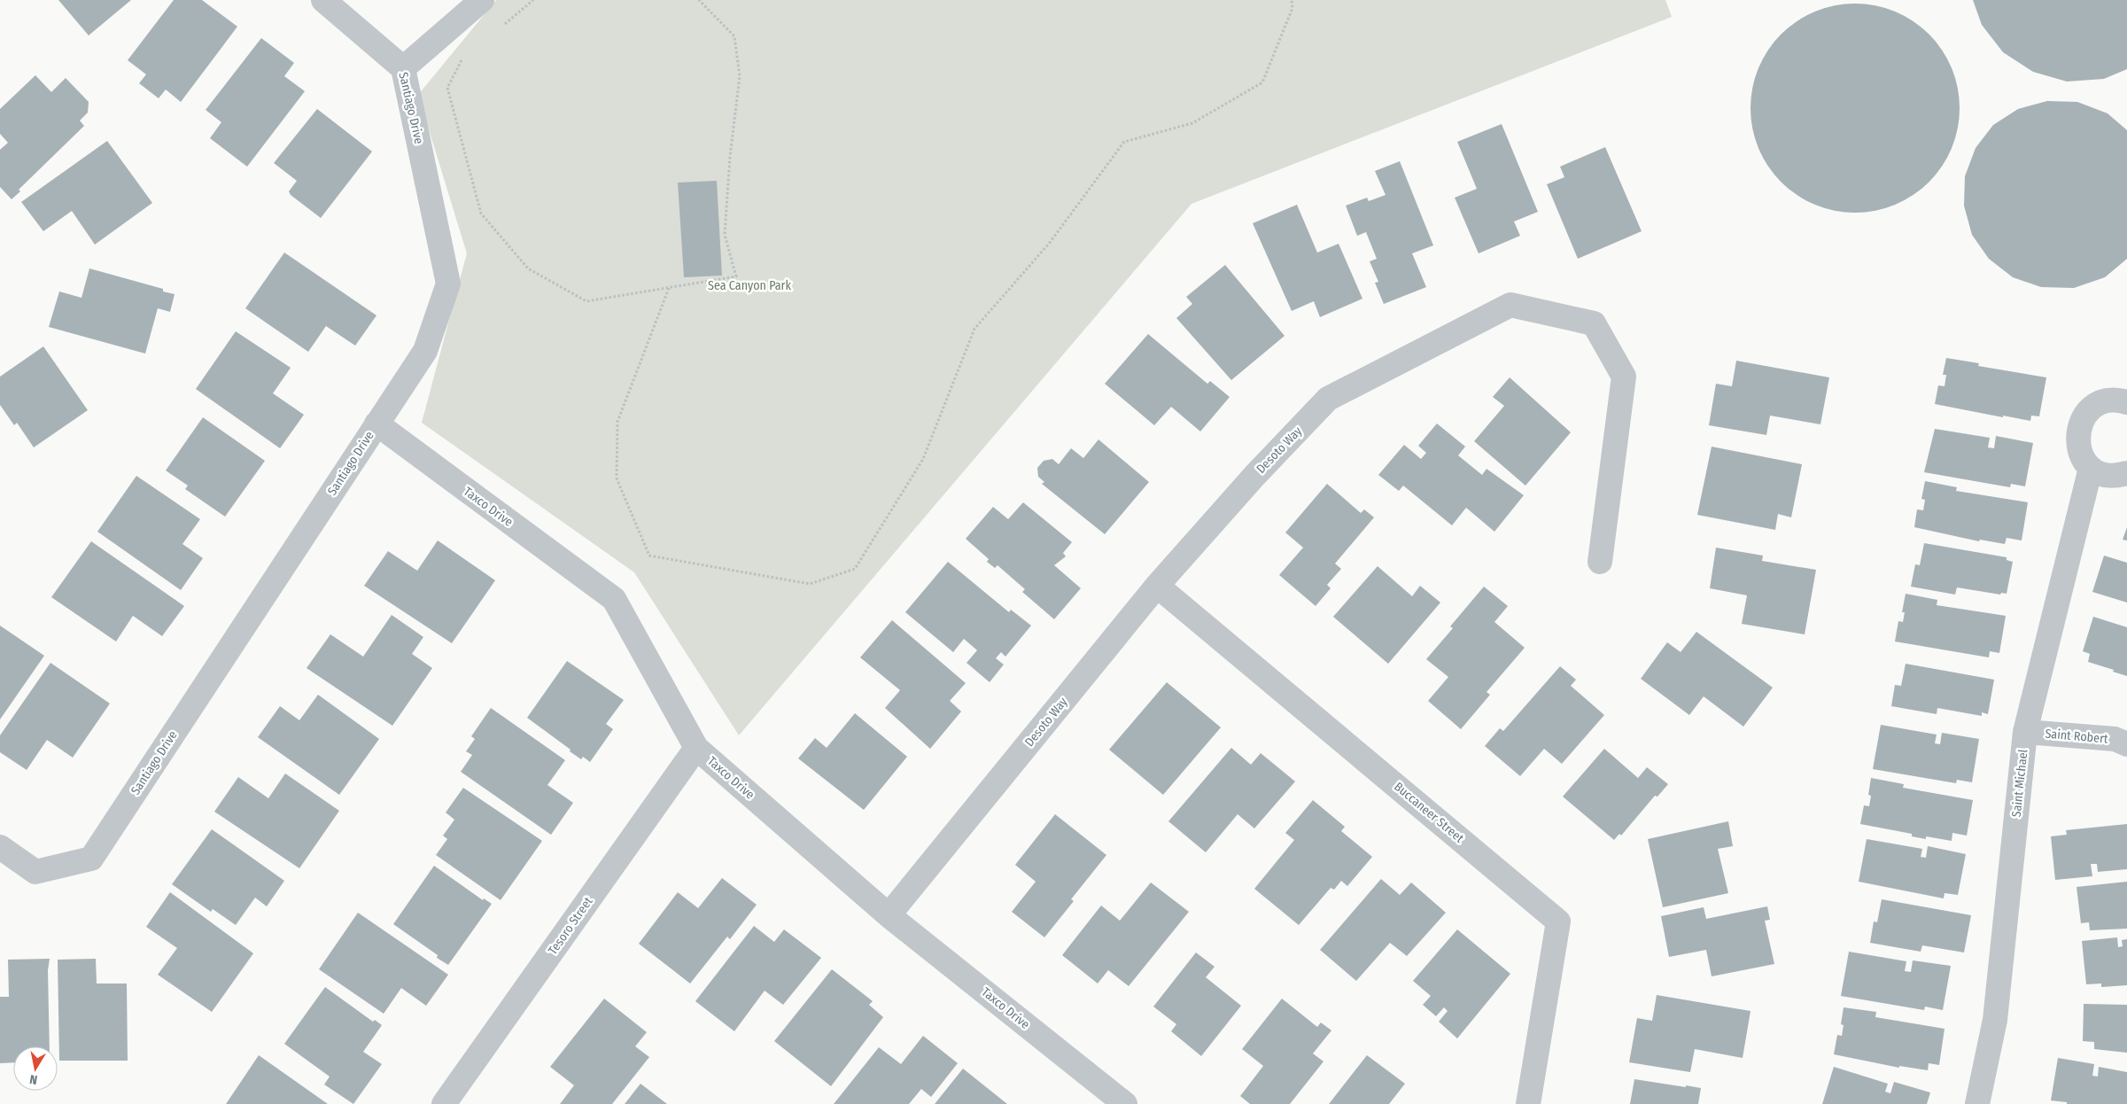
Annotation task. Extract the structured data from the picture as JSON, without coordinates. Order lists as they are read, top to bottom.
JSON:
{
  "streets": {
    "street": [
      "Santiago Drive",
      "Desoto Way",
      "Taxco Drive",
      "Saint Robert",
      "Saint Michael",
      "Buccaneer Street",
      "Tesoro Street"
    ]
  },
  "crossings": [
    ["Santiago Drive", "Taxco Drive"],
    ["Desoto Way", "Taxco Drive"],
    ["Desoto Way", "Buccaneer Street"],
    ["Taxco Drive", "Tesoro Street"],
    ["Saint Robert", "Saint Michael"]
  ],
  "parks": ["Sea Canyon Park"],
  "north": "bottom"
}
